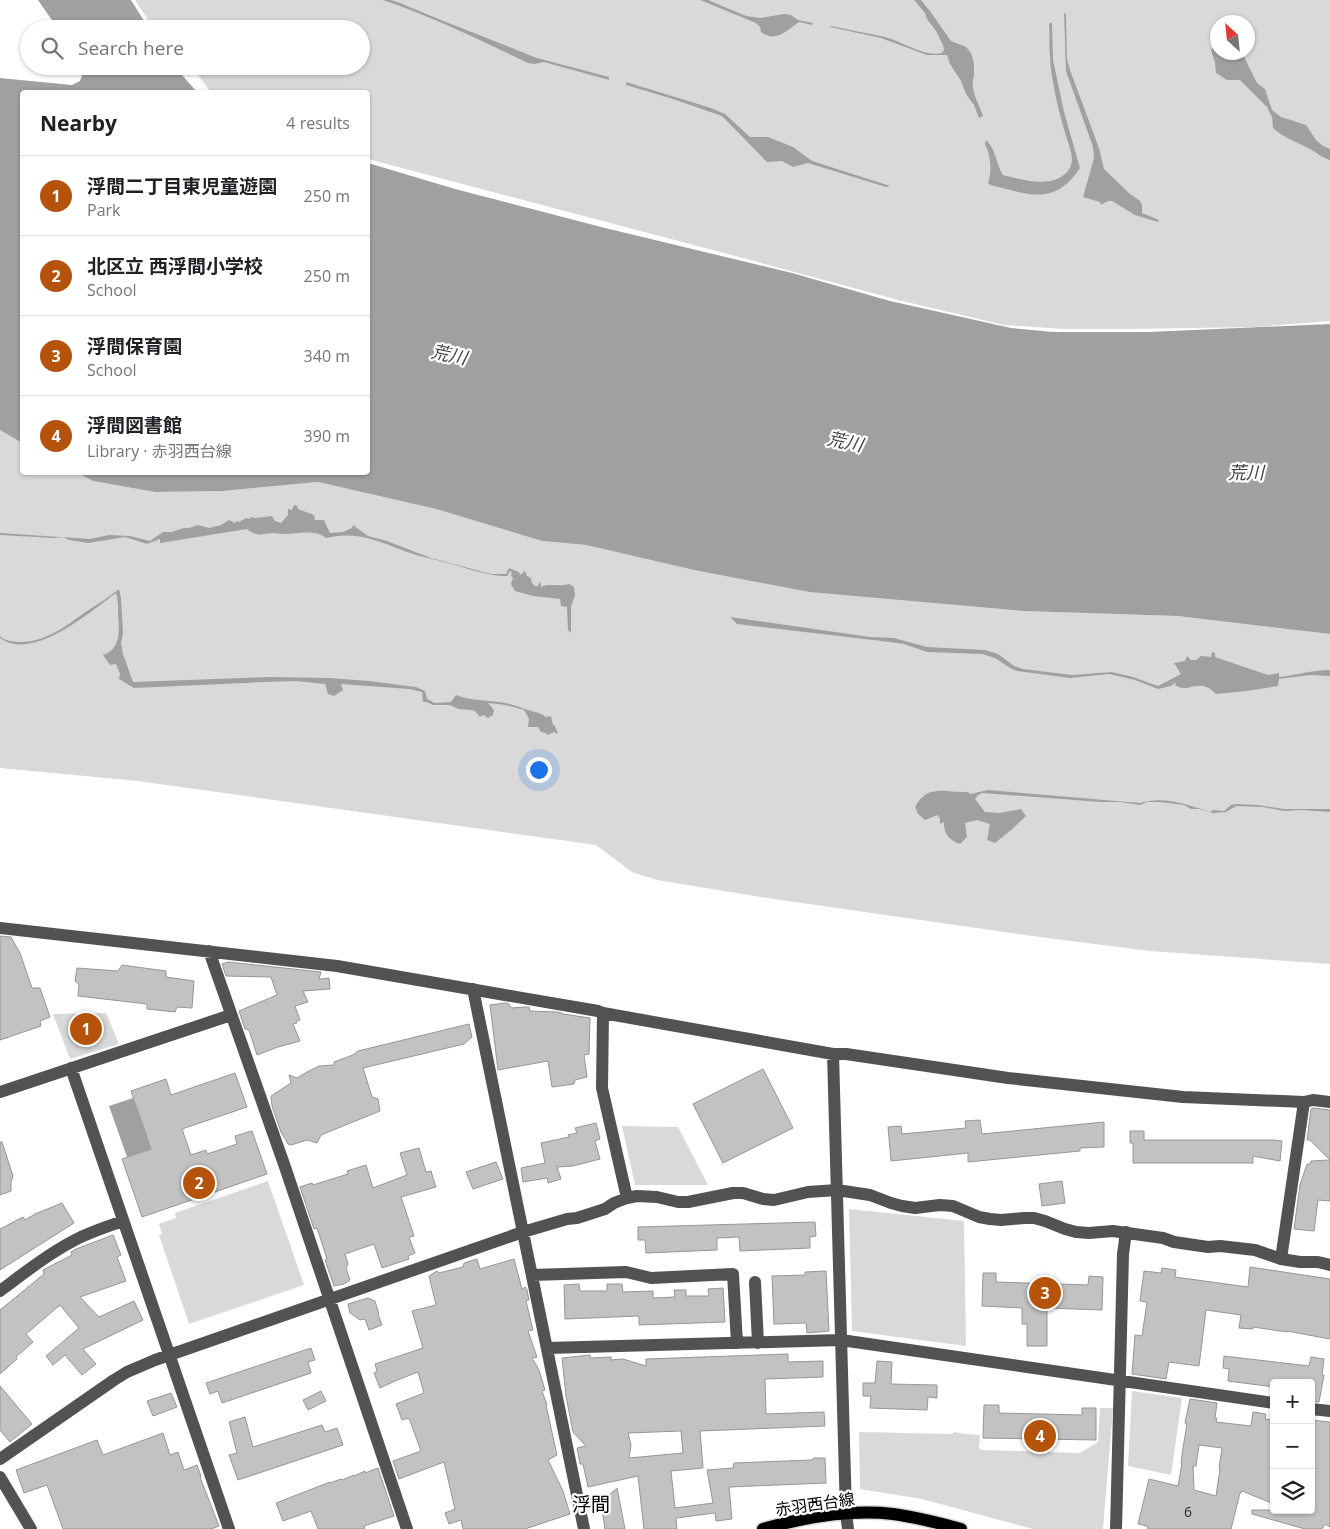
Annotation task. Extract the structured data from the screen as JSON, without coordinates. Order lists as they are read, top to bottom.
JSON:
{
  "streets": {
    "main road": ["赤羽西台線"]
  },
  "districts": ["浮間"],
  "water": ["荒川"],
  "house_numbers": ["6"],
  "north": "top left",
  "page": {
    "search": "Search here",
    "heading": ["Nearby", "4 results"],
    "list": [
      {
        "mark": "1",
        "name": "浮間二丁目東児童遊園",
        "note": "Park",
        "value": "250 m"
      },
      {
        "mark": "2",
        "name": "北区立 西浮間小学校",
        "note": "School",
        "value": "250 m"
      },
      {
        "mark": "3",
        "name": "浮間保育園",
        "note": "School",
        "value": "340 m"
      },
      {
        "mark": "4",
        "name": "浮間図書館",
        "note": "Library · 赤羽西台線",
        "value": "390 m"
      }
    ],
    "pins": [
      "1",
      "2",
      "3",
      "4"
    ],
    "map_buttons": ["+", "−"]
  }
}
